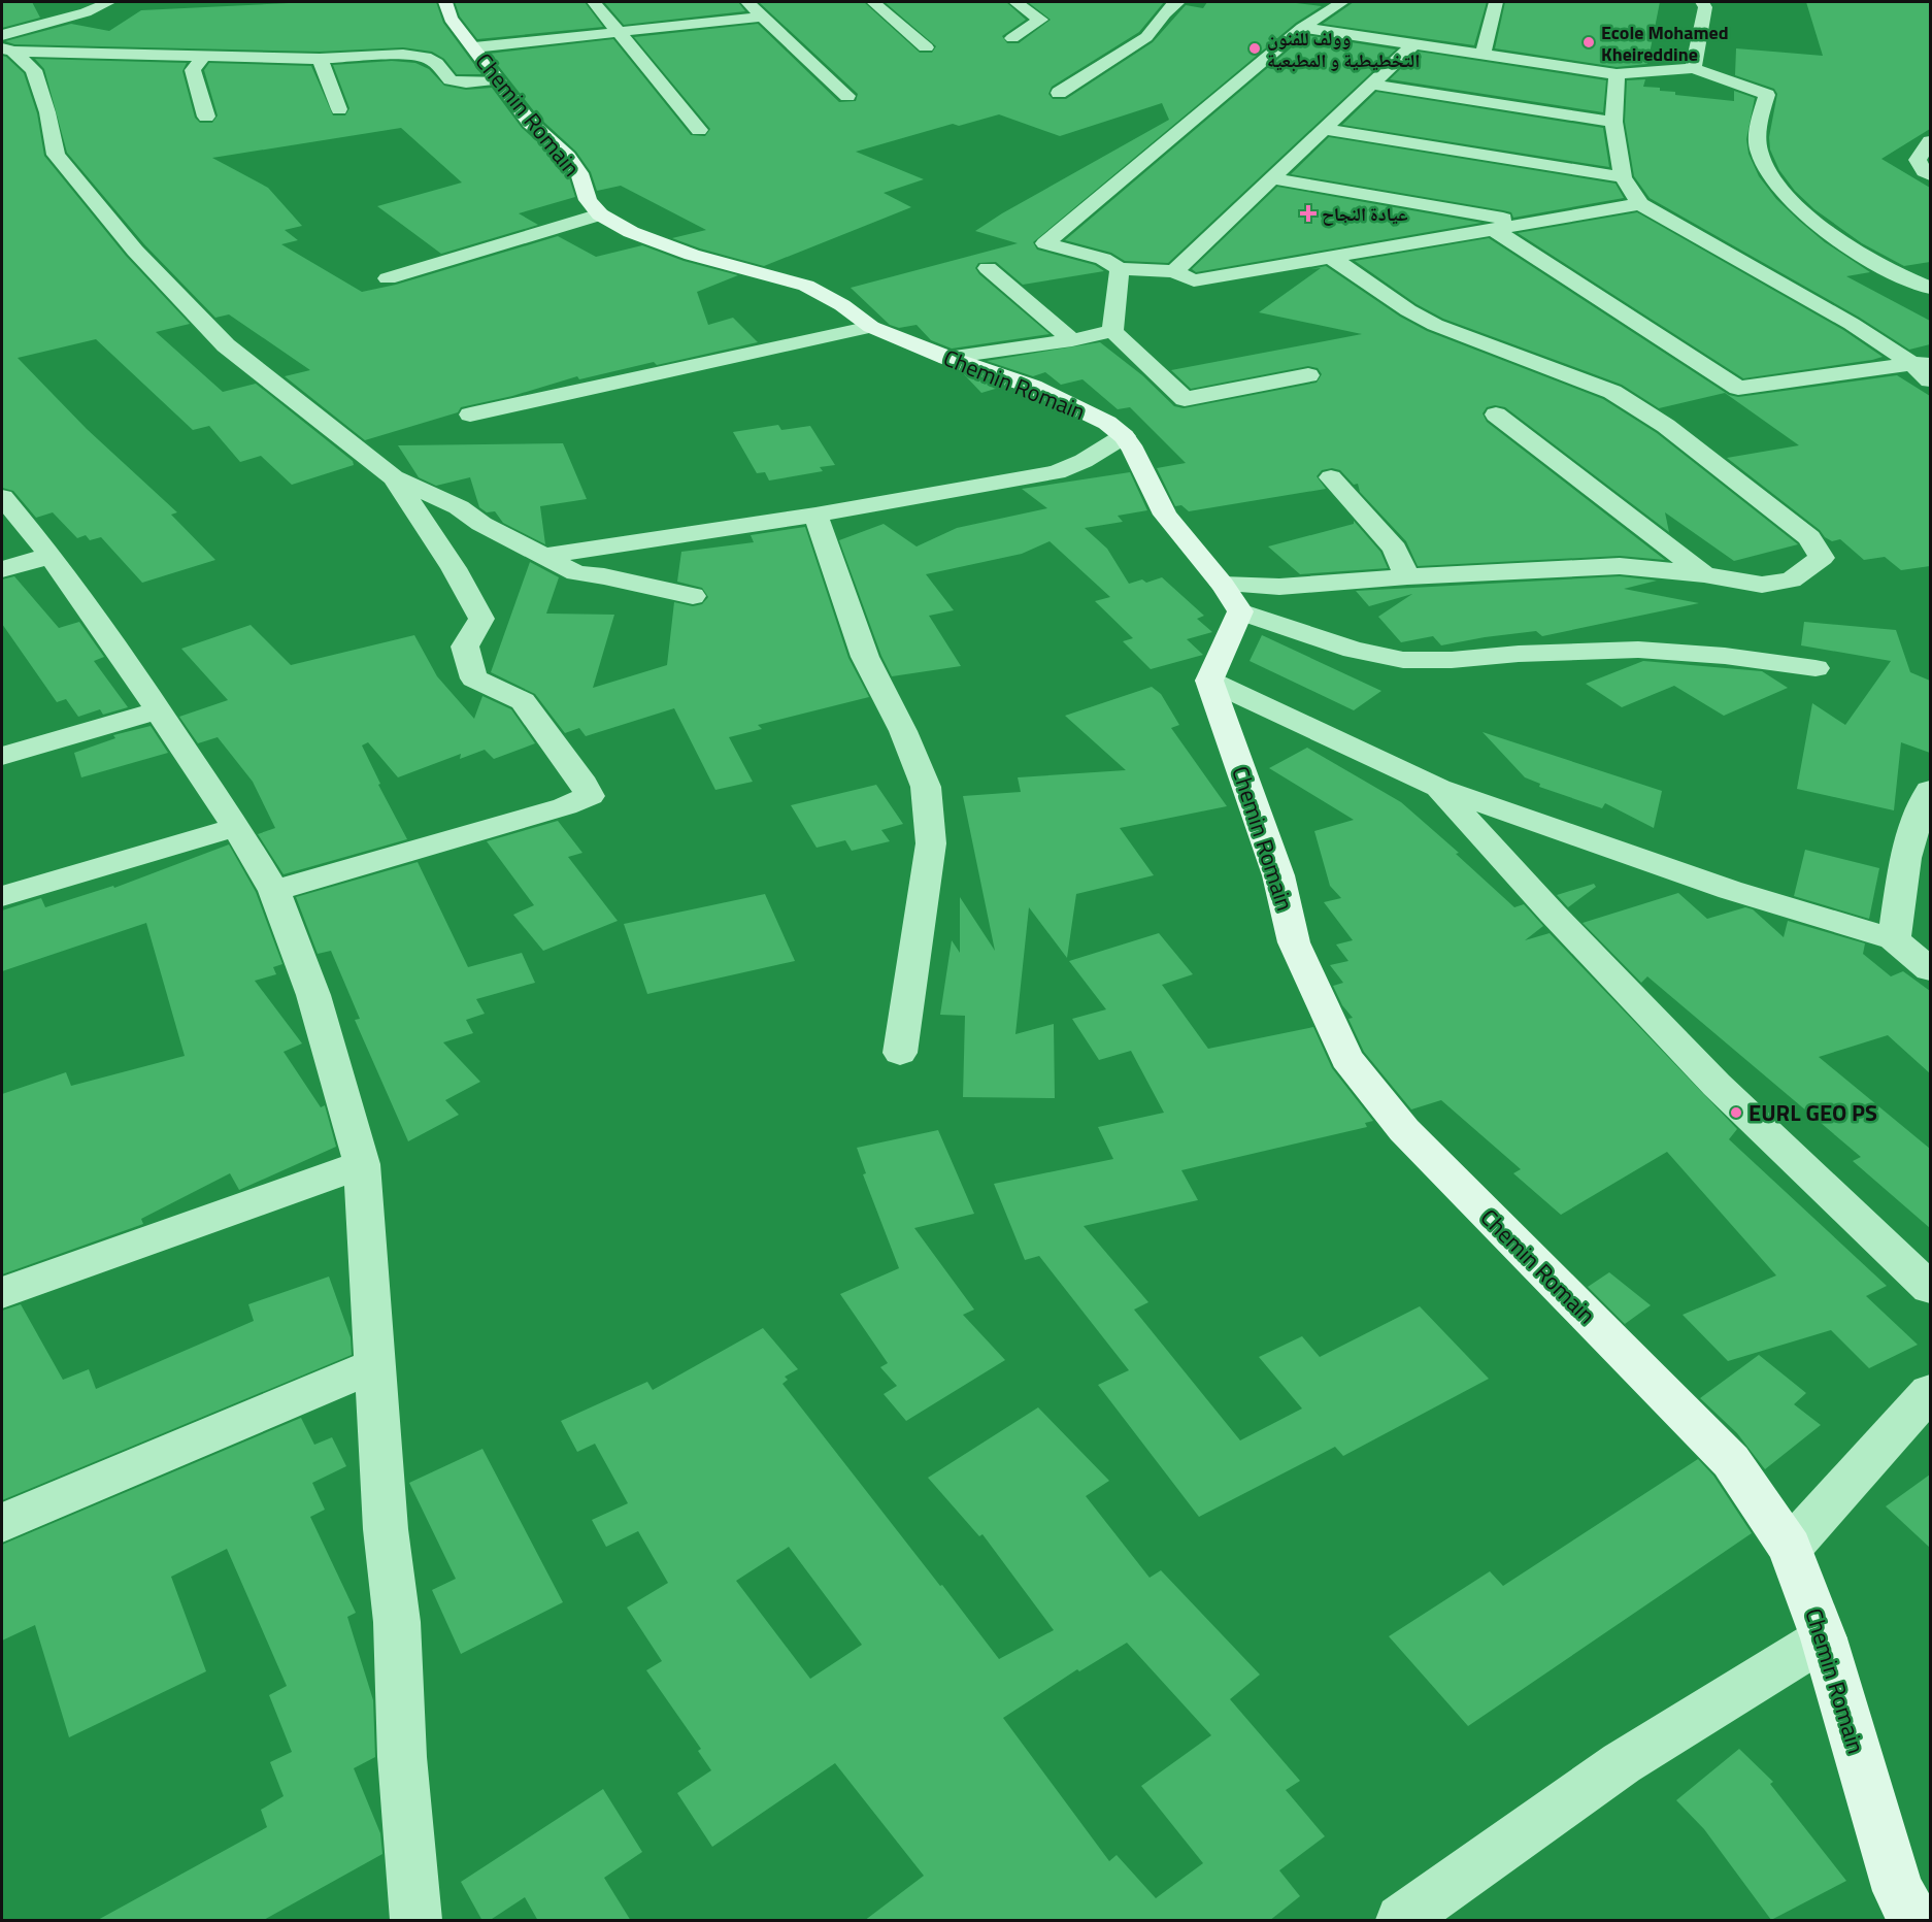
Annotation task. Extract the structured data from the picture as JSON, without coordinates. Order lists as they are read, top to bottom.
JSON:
{
  "streets": {
    "street": ["Chemin Romain"]
  },
  "places": {
    "other": ["Ecole Mohamed Kheireddine", "وولف للفنون التخطيطية و المطبعية", "EURL GEO PS"],
    "health": ["عيادة النجاح"]
  }
}
